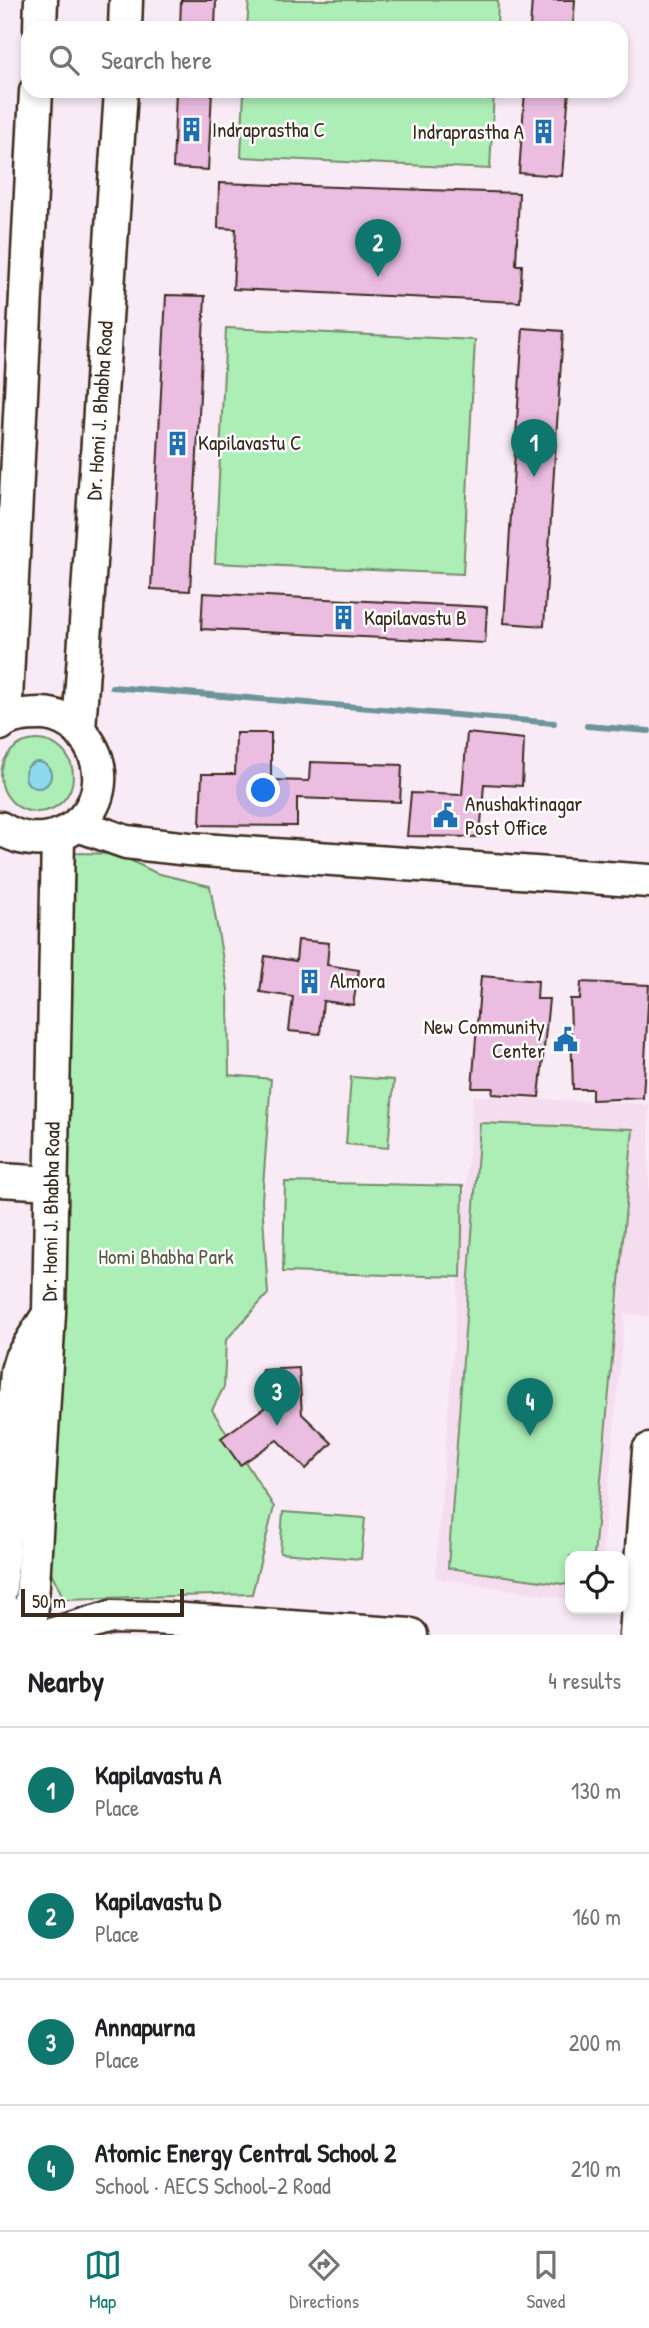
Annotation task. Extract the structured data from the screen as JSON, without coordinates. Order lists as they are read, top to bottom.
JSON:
{
  "streets": {
    "street": ["Dr. Homi J. Bhabha Road"]
  },
  "parks": ["Homi Bhabha Park"],
  "places": {
    "building": [
      "Indraprastha C",
      "Indraprastha A",
      "Kapilavastu C",
      "Kapilavastu B",
      "Almora"
    ],
    "public building": ["Anushaktinagar Post Office", "New Community Center"]
  },
  "scale_bar": "50 m",
  "page": {
    "search": "Search here",
    "pins": [
      "2",
      "1",
      "3",
      "4"
    ],
    "scale": "50 m",
    "heading": ["Nearby", "4 results"],
    "list": [
      {
        "mark": "1",
        "name": "Kapilavastu A",
        "note": "Place",
        "value": "130 m"
      },
      {
        "mark": "2",
        "name": "Kapilavastu D",
        "note": "Place",
        "value": "160 m"
      },
      {
        "mark": "3",
        "name": "Annapurna",
        "note": "Place",
        "value": "200 m"
      },
      {
        "mark": "4",
        "name": "Atomic Energy Central School 2",
        "note": "School · AECS School-2 Road",
        "value": "210 m"
      }
    ],
    "nav": ["Map", "Directions", "Saved"]
  }
}
